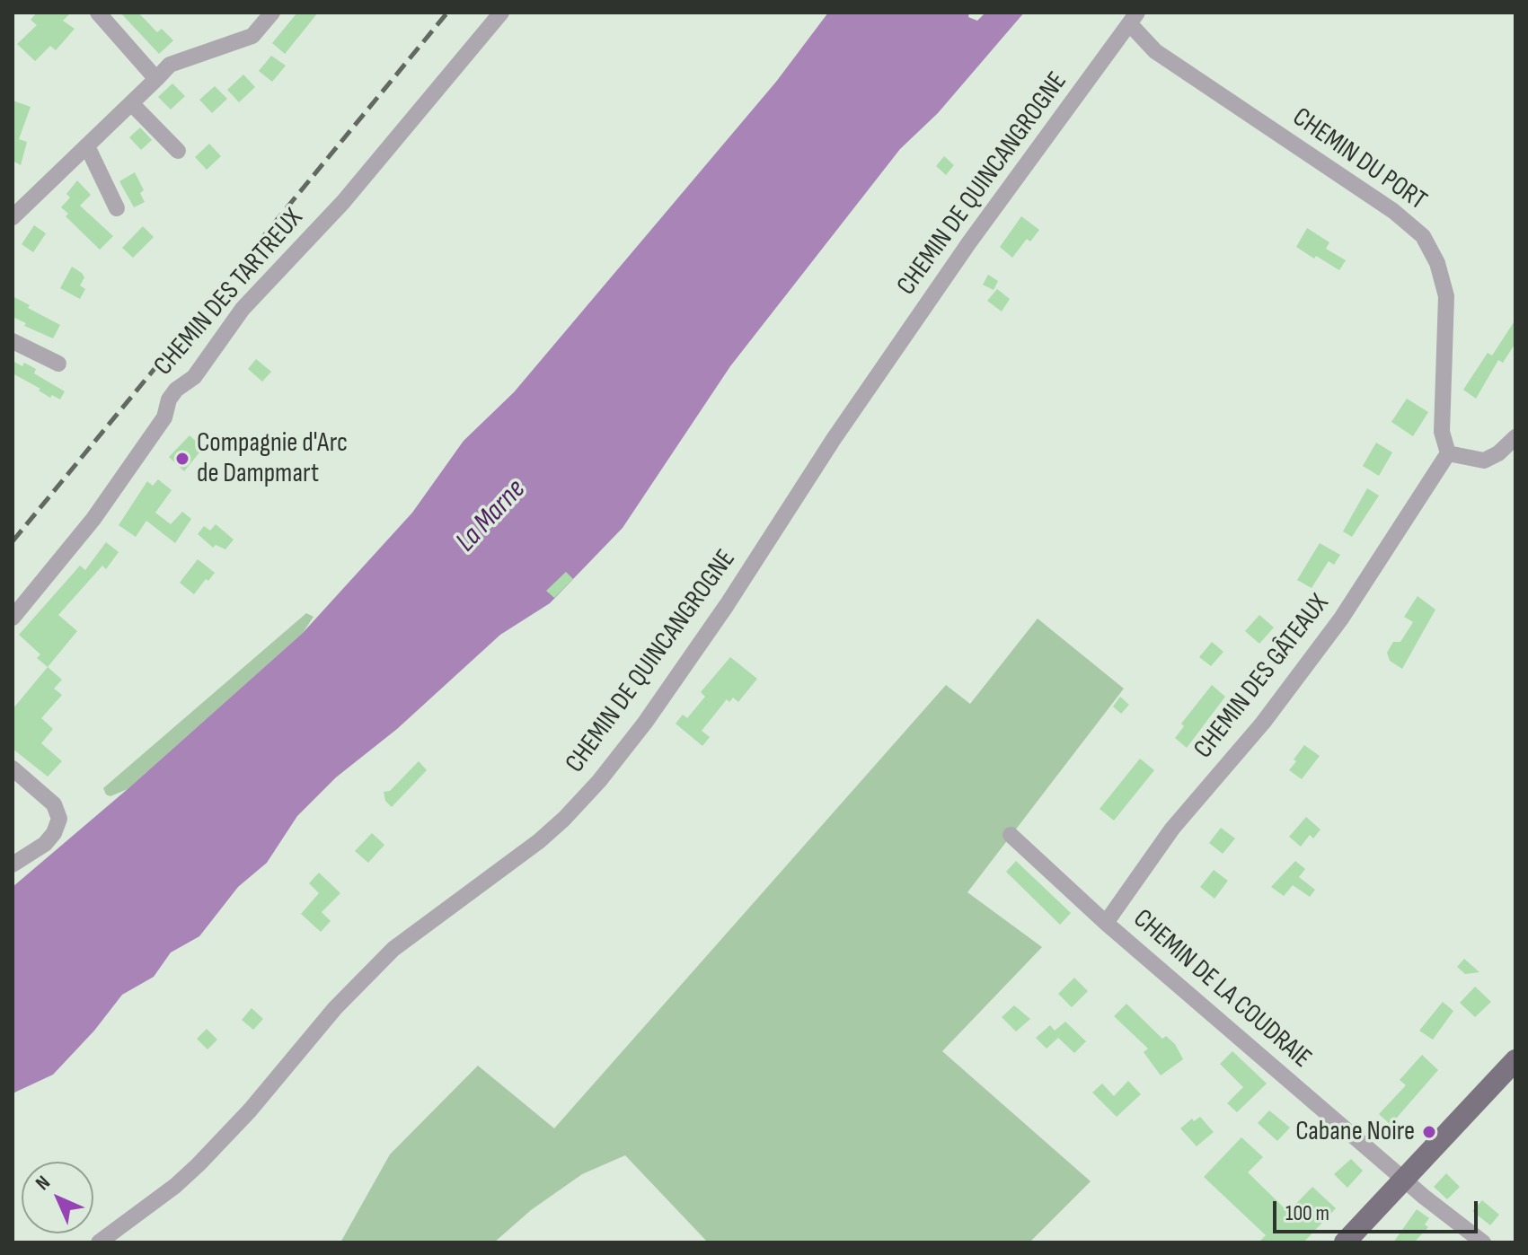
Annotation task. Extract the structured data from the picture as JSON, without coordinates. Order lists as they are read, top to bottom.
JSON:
{
  "streets": {
    "street": [
      "CHEMIN DU PORT",
      "CHEMIN DE QUINCANGROGNE",
      "CHEMIN DES TARTREUX",
      "CHEMIN DES GÂTEAUX",
      "CHEMIN DE LA COUDRAIE"
    ]
  },
  "crossings": [
    ["CHEMIN DU PORT", "CHEMIN DE QUINCANGROGNE"],
    ["CHEMIN DU PORT", "CHEMIN DES GÂTEAUX"],
    ["CHEMIN DES GÂTEAUX", "CHEMIN DE LA COUDRAIE"]
  ],
  "water": ["La Marne"],
  "places": ["Compagnie d'Arc de Dampmart", "Cabane Noire"],
  "scale_bar": "100 m",
  "north": "top left"
}
